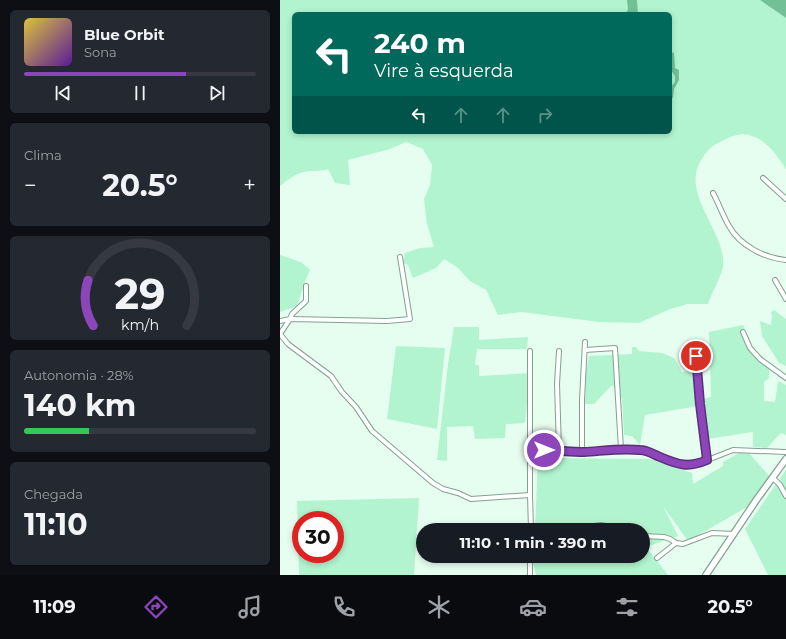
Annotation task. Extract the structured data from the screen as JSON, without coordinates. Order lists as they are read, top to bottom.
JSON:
{
  "page": {
    "turn": ["240 m", "Vire à esquerda"],
    "song": ["Blue Orbit", "Sona"],
    "tile": [
      "Clima",
      ["Autonomia · 28%", "140 km"],
      ["Chegada", "11:10"]
    ],
    "heat": ["−", "20.5°", "+"],
    "limit": "30",
    "trip": "11:10 · 1 min · 390 m",
    "tabs": ["11:09", "20.5°"],
    "gauge": ["29", "km/h"]
  }
}
